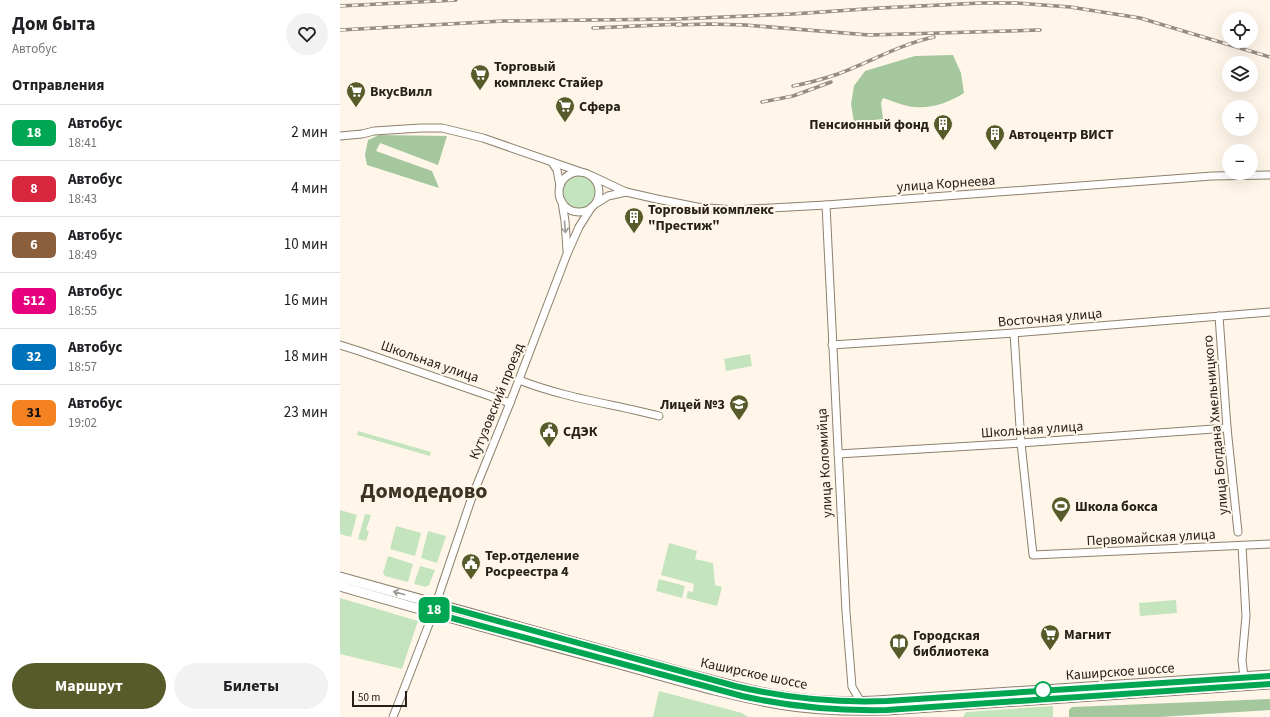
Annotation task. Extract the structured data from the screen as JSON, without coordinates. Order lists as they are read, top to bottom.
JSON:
{
  "streets": {
    "main road": ["улица Коломийца", "Каширское шоссе"],
    "street": [
      "улица Корнеева",
      "Восточная улица",
      "Школьная улица",
      "Кутузовский проезд",
      "улица Богдана Хмельницкого",
      "Первомайская улица"
    ]
  },
  "crossings": [
    ["улица Корнеева", "улица Коломийца"],
    ["Восточная улица", "улица Богдана Хмельницкого"],
    ["Восточная улица", "улица Коломийца"],
    ["Школьная улица", "Кутузовский проезд"],
    ["Школьная улица", "улица Богдана Хмельницкого"],
    ["Школьная улица", "улица Коломийца"],
    ["Школьная улица", "Первомайская улица"],
    ["Кутузовский проезд", "Каширское шоссе"],
    ["улица Коломийца", "Каширское шоссе"]
  ],
  "districts": ["Домодедово"],
  "places": {
    "supermarket": [
      "Торговый комплекс Стайер",
      "ВкусВилл",
      "Сфера",
      "Магнит"
    ],
    "building": ["Пенсионный фонд", "Автоцентр ВИСТ", "Торговый комплекс \"Престиж\""],
    "school or university": ["Лицей №3"],
    "public building": ["СДЭК", "Тер.отделение Росреестра 4"],
    "sports": ["Школа бокса"],
    "library": ["Городская библиотека"]
  },
  "lines": ["bus line 18"],
  "scale_bar": "50 m",
  "page": {
    "heading": [
      ["Дом быта", "Автобус"],
      "Отправления"
    ],
    "on_map": "18",
    "map_buttons": ["+", "−"],
    "list": [
      {
        "mark": "18",
        "name": "Автобус",
        "note": "18:41",
        "value": "2 мин"
      },
      {
        "mark": "8",
        "name": "Автобус",
        "note": "18:43",
        "value": "4 мин"
      },
      {
        "mark": "6",
        "name": "Автобус",
        "note": "18:49",
        "value": "10 мин"
      },
      {
        "mark": "512",
        "name": "Автобус",
        "note": "18:55",
        "value": "16 мин"
      },
      {
        "mark": "32",
        "name": "Автобус",
        "note": "18:57",
        "value": "18 мин"
      },
      {
        "mark": "31",
        "name": "Автобус",
        "note": "19:02",
        "value": "23 мин"
      }
    ],
    "buttons": ["Маршрут", "Билеты"],
    "scale": "50 m"
  }
}
